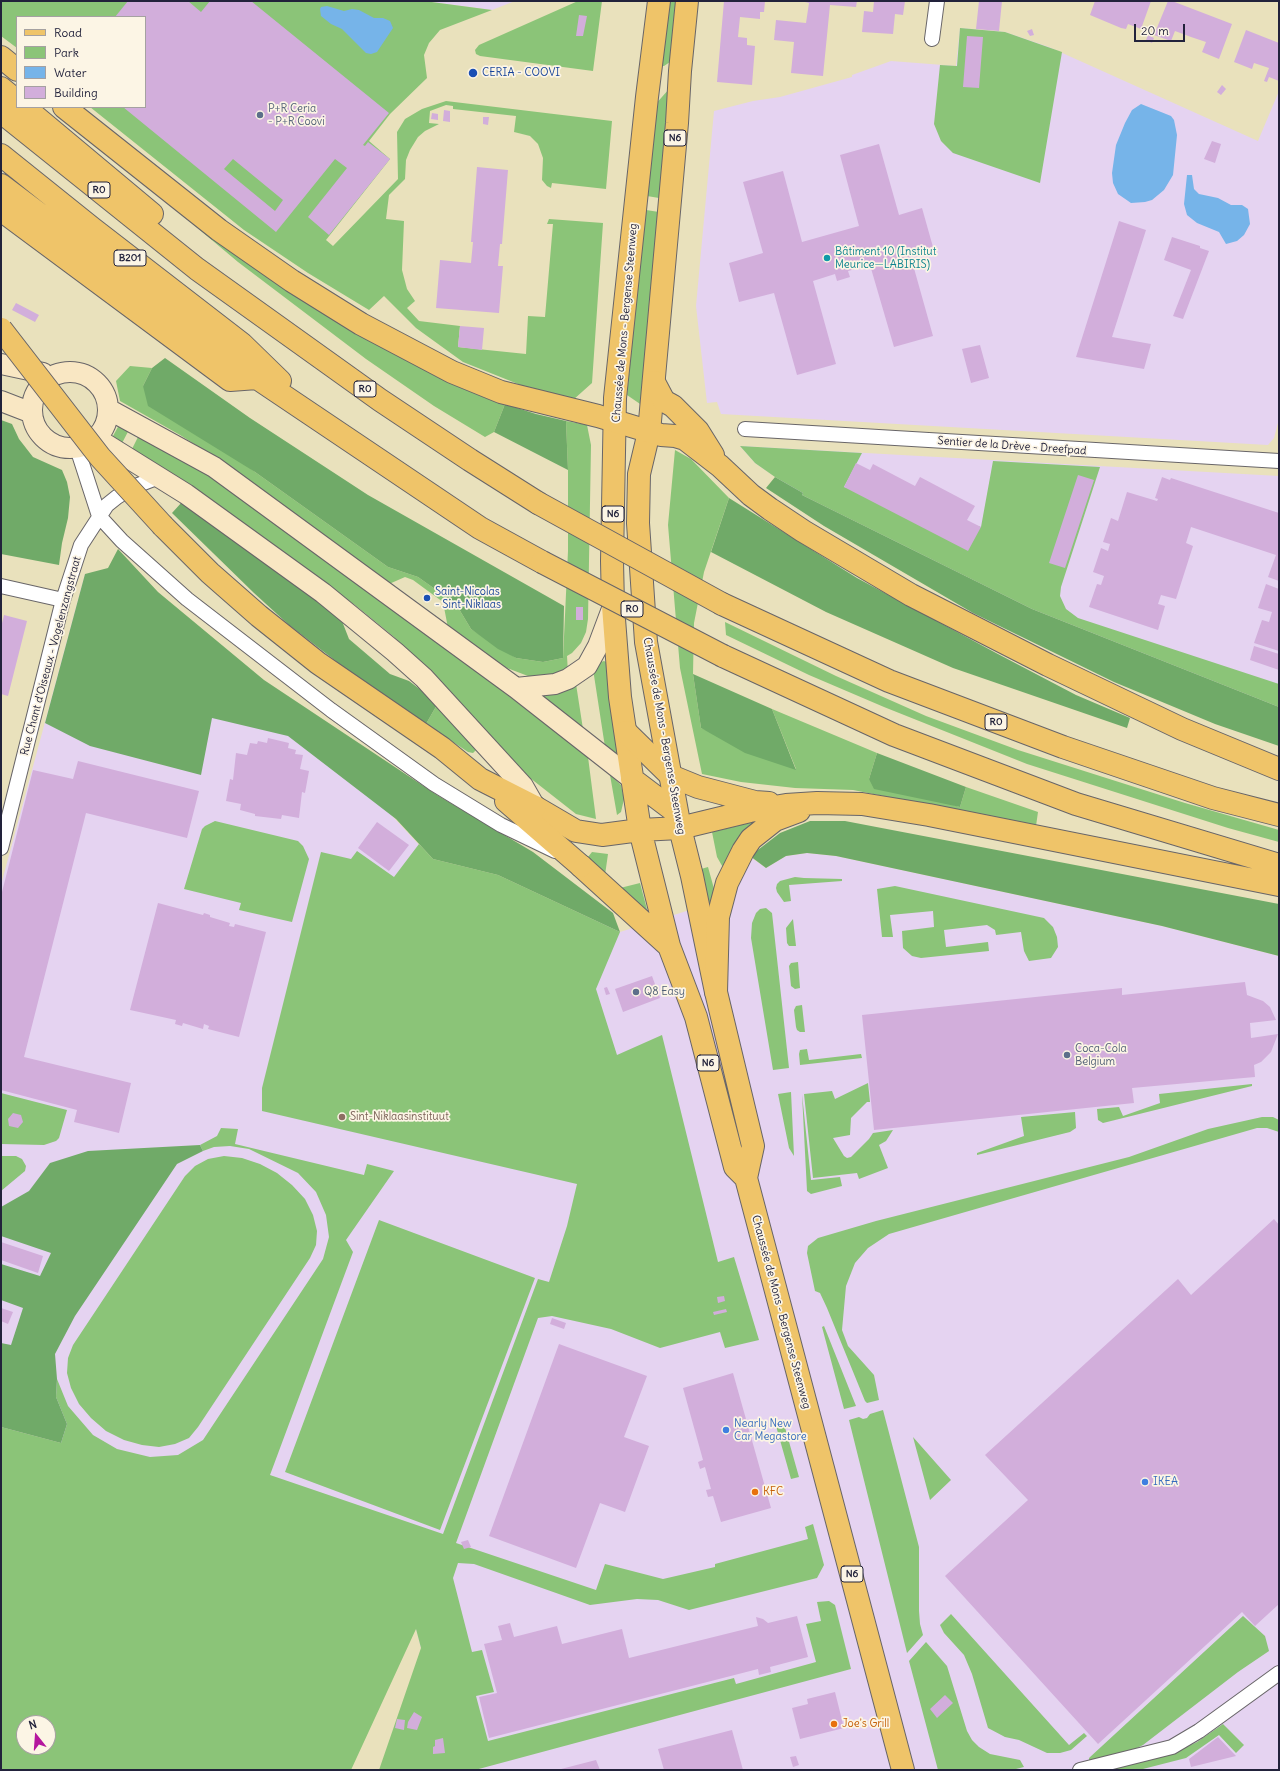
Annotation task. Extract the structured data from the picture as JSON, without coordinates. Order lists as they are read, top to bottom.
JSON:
{
  "streets": {
    "main road": [
      "N6",
      "R0",
      "B201",
      "Chaussée de Mons - Bergense Steenweg"
    ],
    "street": ["Sentier de la Drève - Dreefpad", "Rue Chant d'Oiseaux - Vogelenzangstraat"]
  },
  "crossings": [
    ["R0", "B201"]
  ],
  "places": [
    "CERIA - COOVI",
    "P+R Ceria - P+R Coovi",
    "Bâtiment 10 (Institut Meurice—LABIRIS)",
    "Saint-Nicolas - Sint-Niklaas",
    "Q8 Easy",
    "Coca-Cola Belgium",
    "Sint-Niklaasinstituut",
    "Nearly New Car Megastore",
    "IKEA",
    "KFC",
    "Joe's Grill"
  ],
  "legend": [
    "Road",
    "Park",
    "Water",
    "Building"
  ],
  "scale_bar": "20 m",
  "north": "top"
}
